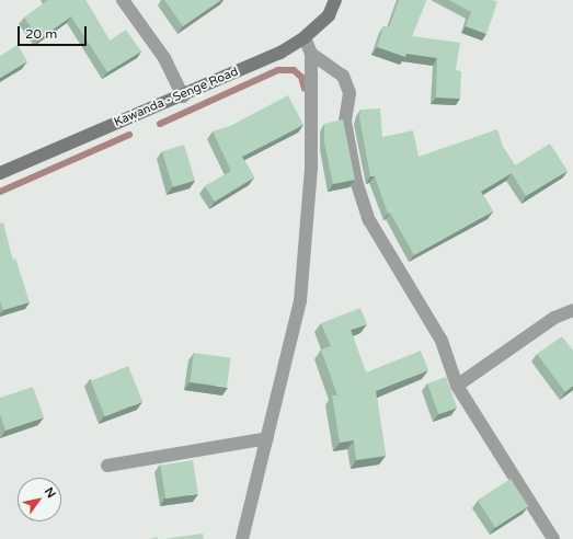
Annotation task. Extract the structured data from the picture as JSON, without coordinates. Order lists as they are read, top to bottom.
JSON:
{
  "streets": {
    "street": ["Kawanda - Senge Road"]
  },
  "scale_bar": "20 m",
  "north": "top right"
}
